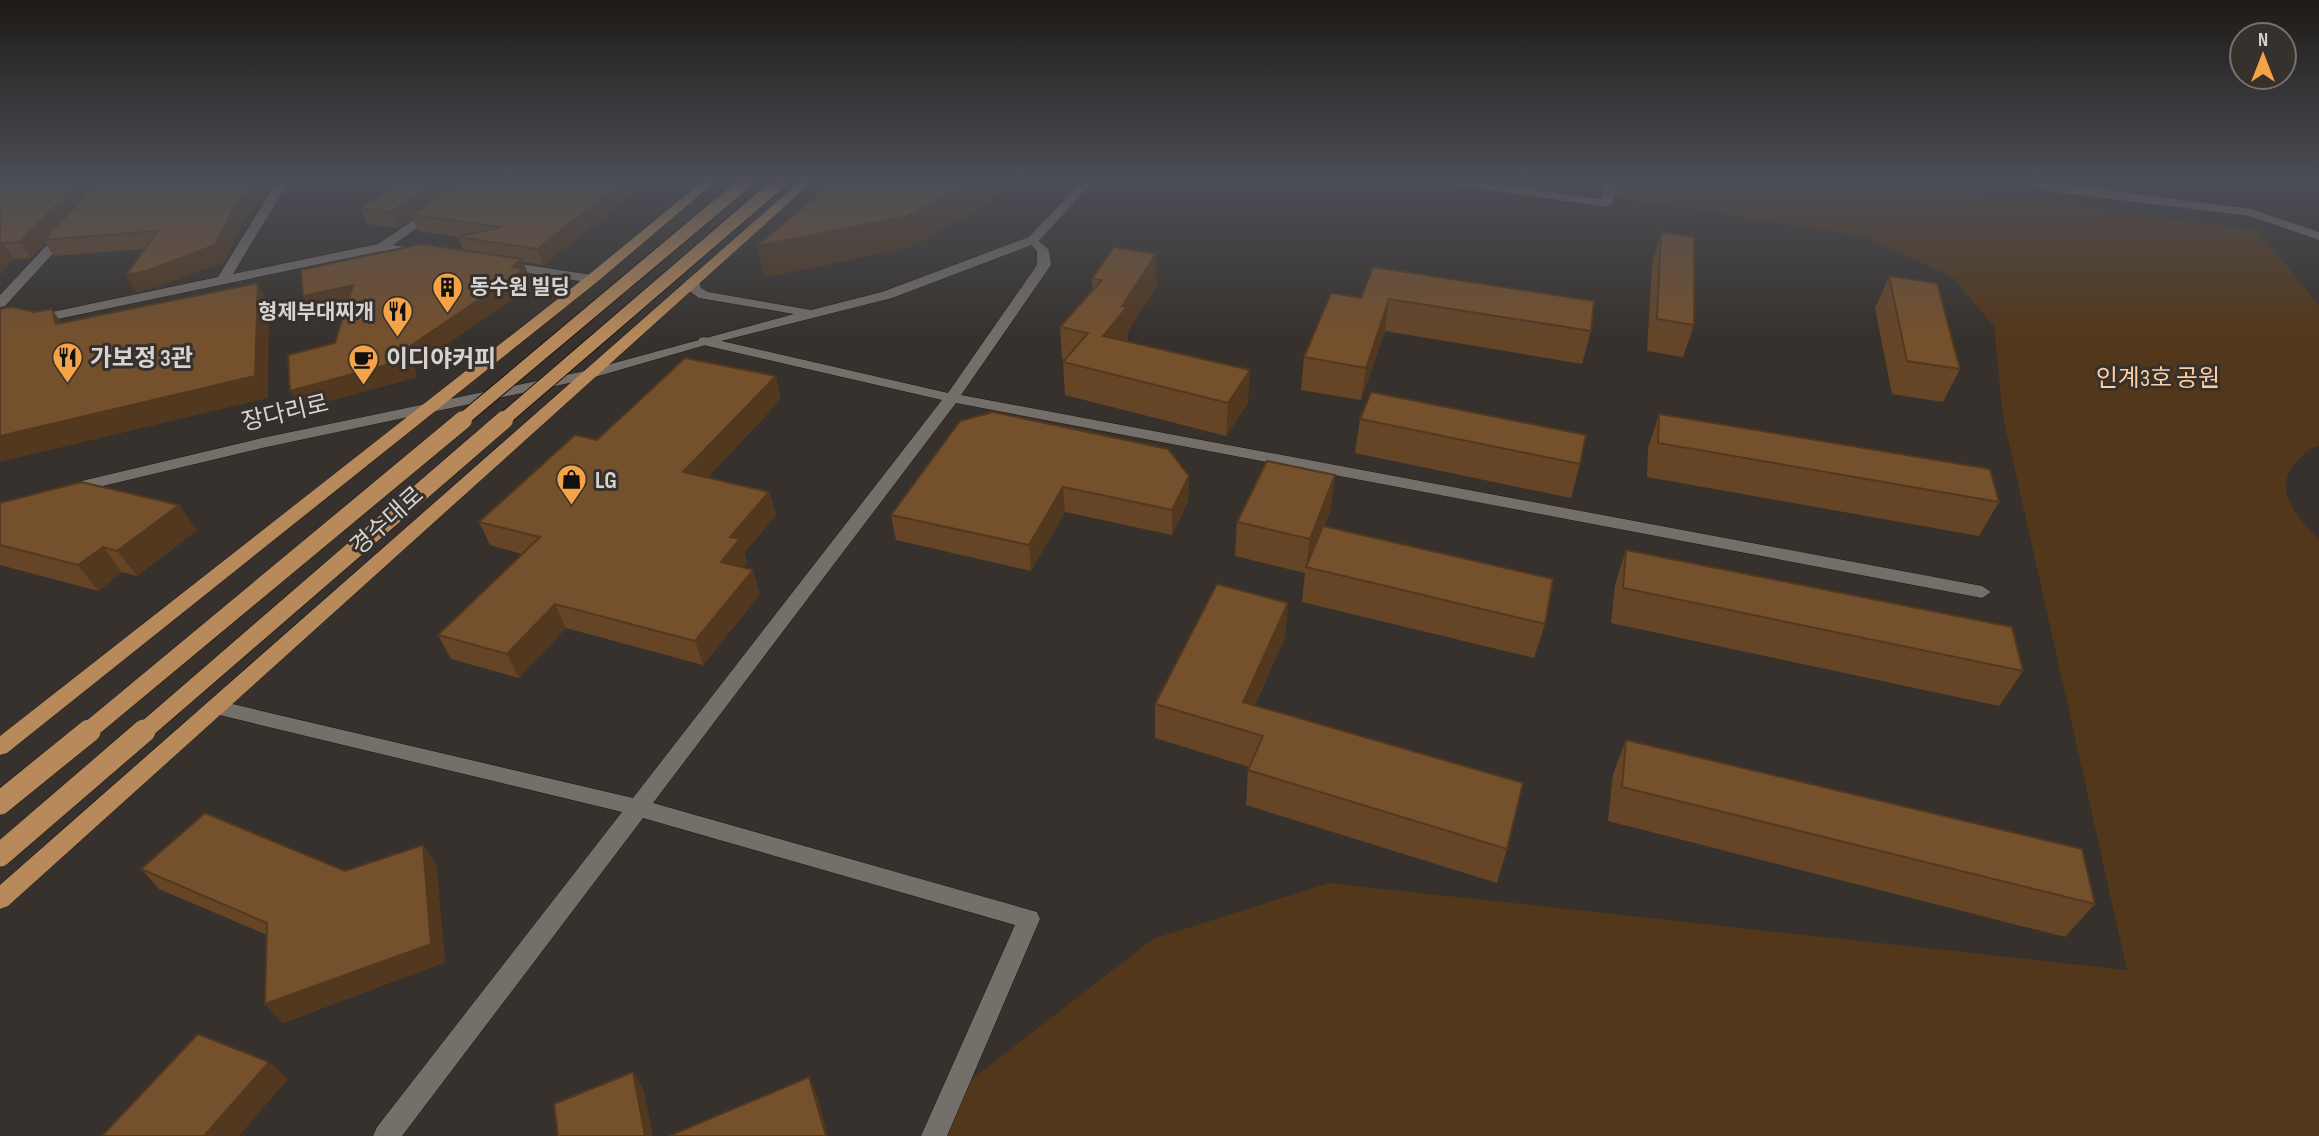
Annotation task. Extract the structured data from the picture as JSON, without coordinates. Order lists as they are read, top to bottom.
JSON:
{
  "streets": {
    "main road": ["경수대로"],
    "street": ["장다리로"]
  },
  "crossings": [
    ["장다리로", "경수대로"]
  ],
  "parks": ["인계3호 공원"],
  "places": {
    "building": ["동수원 빌딩"],
    "restaurant": ["형제부대찌개", "가보정 3관"],
    "cafe": ["이디야커피"],
    "shop": ["LG"]
  },
  "north": "top"
}
